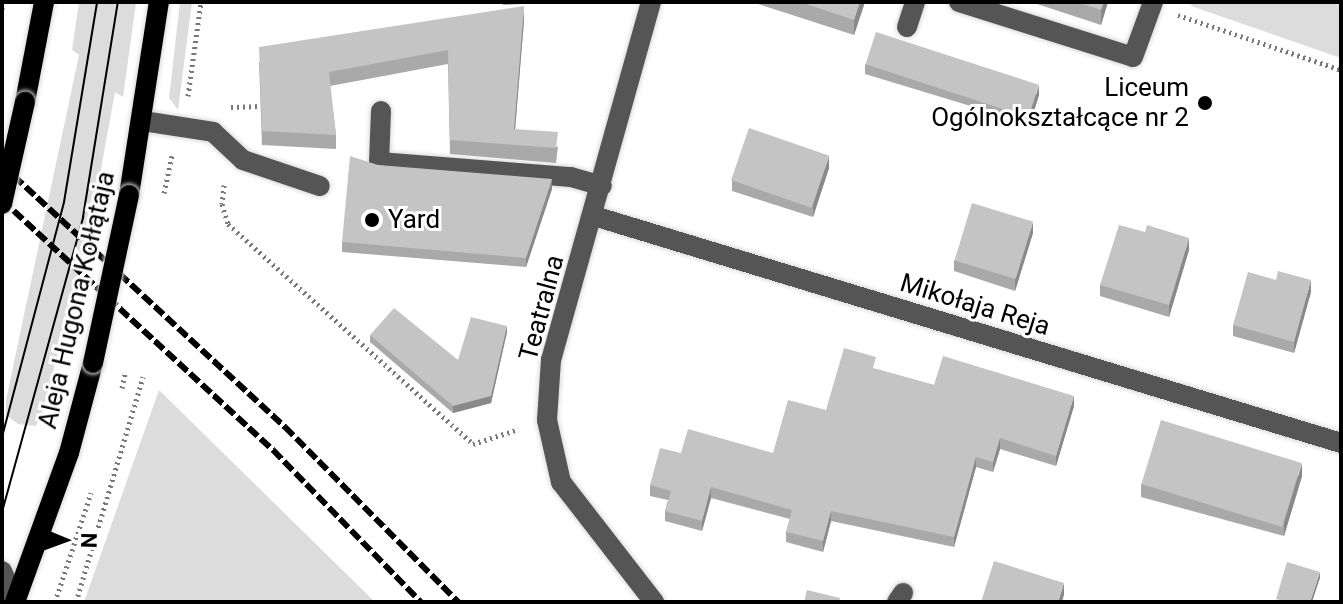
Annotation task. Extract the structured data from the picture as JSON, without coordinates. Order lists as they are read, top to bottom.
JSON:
{
  "streets": {
    "main road": ["Aleja Hugona Kołłątaja"],
    "street": ["Mikołaja Reja", "Teatralna"]
  },
  "crossings": [
    ["Mikołaja Reja", "Teatralna"]
  ],
  "places": ["Liceum Ogólnokształcące nr 2", "Yard"],
  "north": "right"
}
